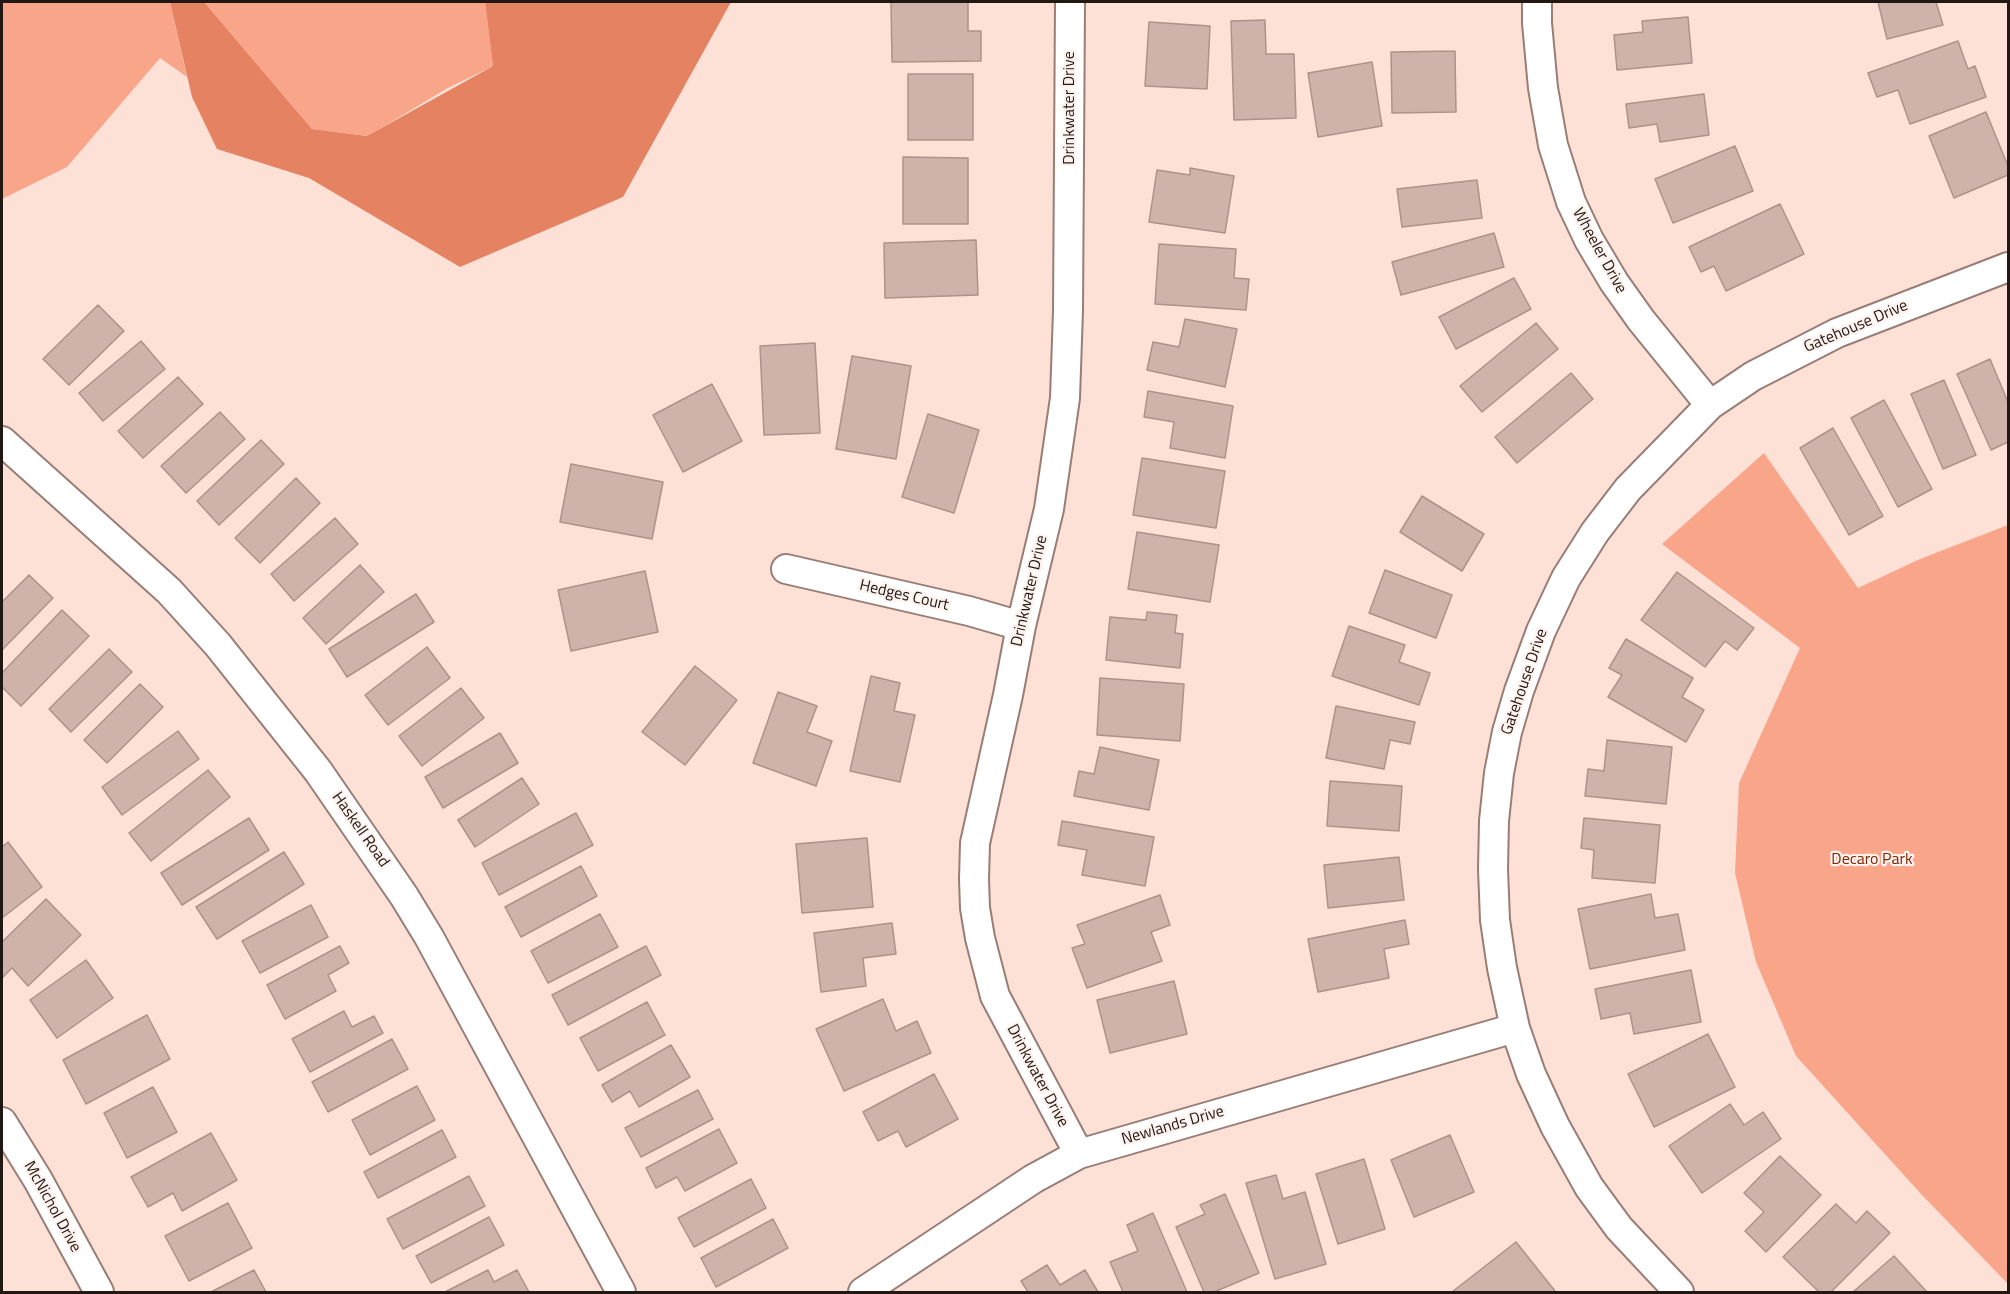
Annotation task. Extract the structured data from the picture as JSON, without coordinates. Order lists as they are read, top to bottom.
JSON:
{
  "streets": {
    "street": [
      "Drinkwater Drive",
      "Wheeler Drive",
      "Gatehouse Drive",
      "Hedges Court",
      "Haskell Road",
      "Newlands Drive",
      "McNichol Drive"
    ]
  },
  "crossings": [
    ["Drinkwater Drive", "Hedges Court"],
    ["Drinkwater Drive", "Newlands Drive"],
    ["Wheeler Drive", "Gatehouse Drive"],
    ["Gatehouse Drive", "Newlands Drive"]
  ],
  "parks": ["Decaro Park"]
}
